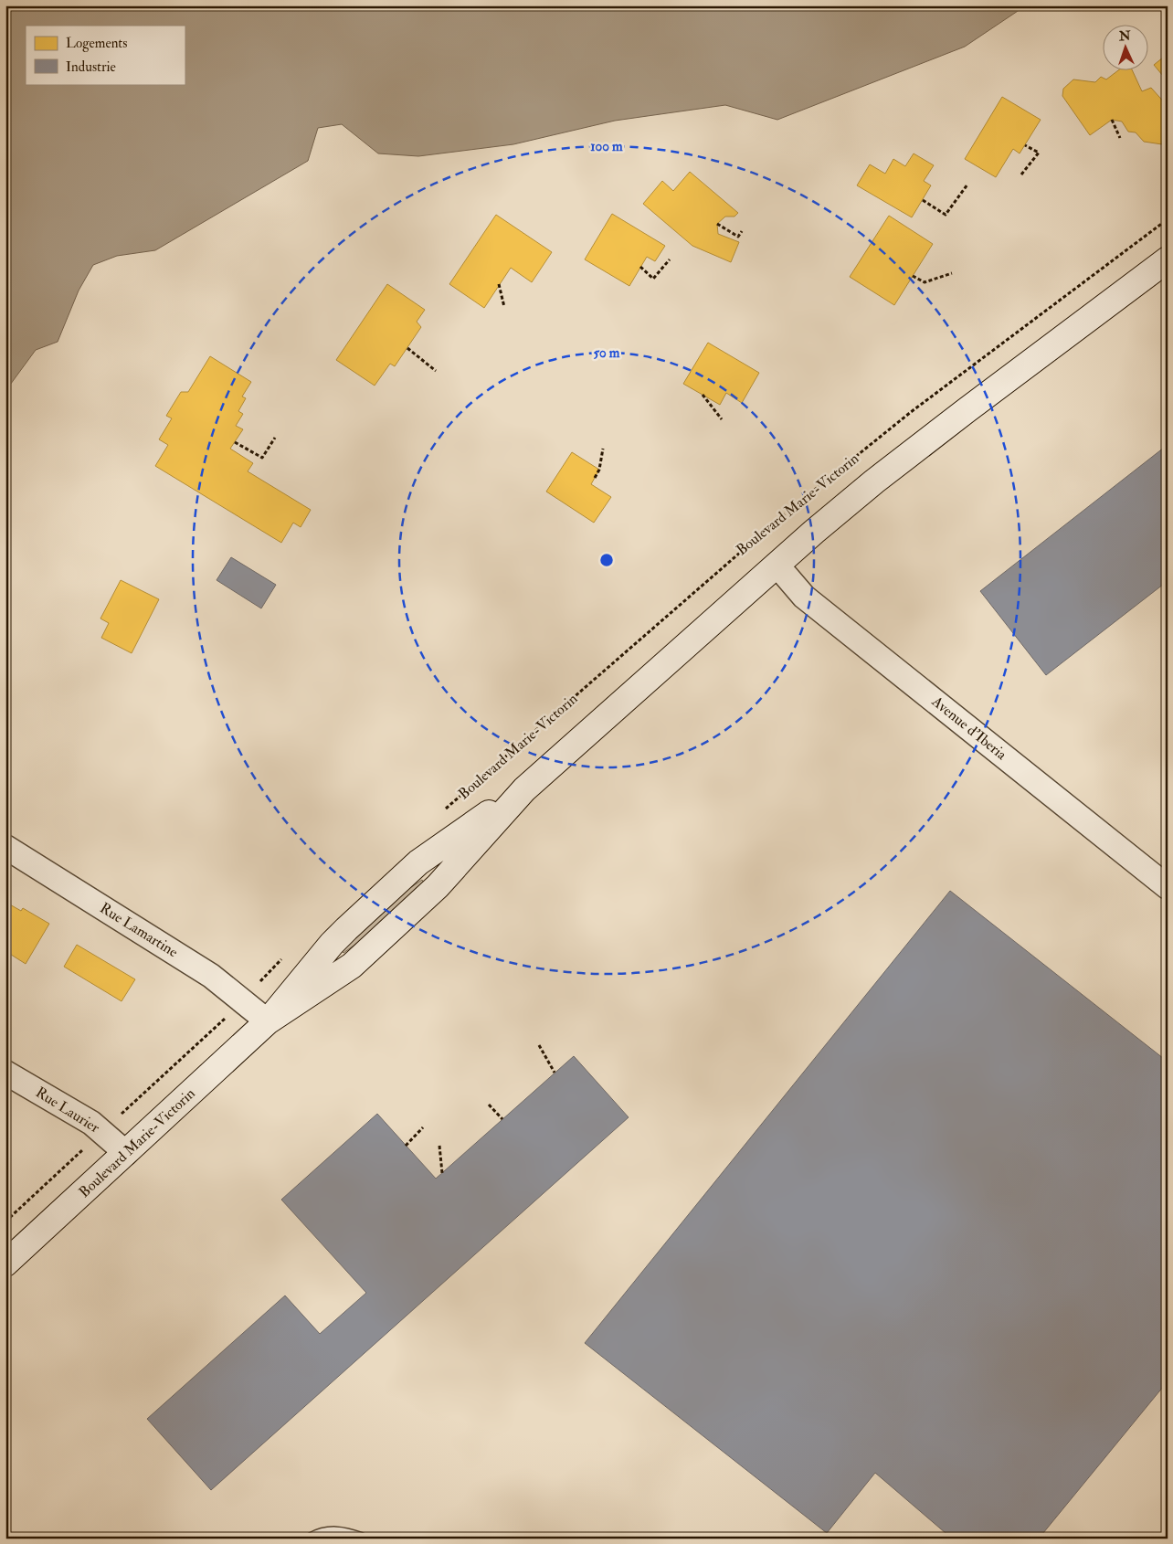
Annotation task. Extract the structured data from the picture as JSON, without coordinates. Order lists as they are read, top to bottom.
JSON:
{
  "streets": {
    "street": [
      "Boulevard Marie-Victorin",
      "Avenue d'Iberia",
      "Rue Lamartine",
      "Rue Laurier"
    ]
  },
  "crossings": [
    ["Boulevard Marie-Victorin", "Avenue d'Iberia"],
    ["Boulevard Marie-Victorin", "Rue Lamartine"],
    ["Boulevard Marie-Victorin", "Rue Laurier"]
  ],
  "legend": ["Logements", "Industrie"],
  "north": "top",
  "rings": ["100 m", "50 m"]
}
